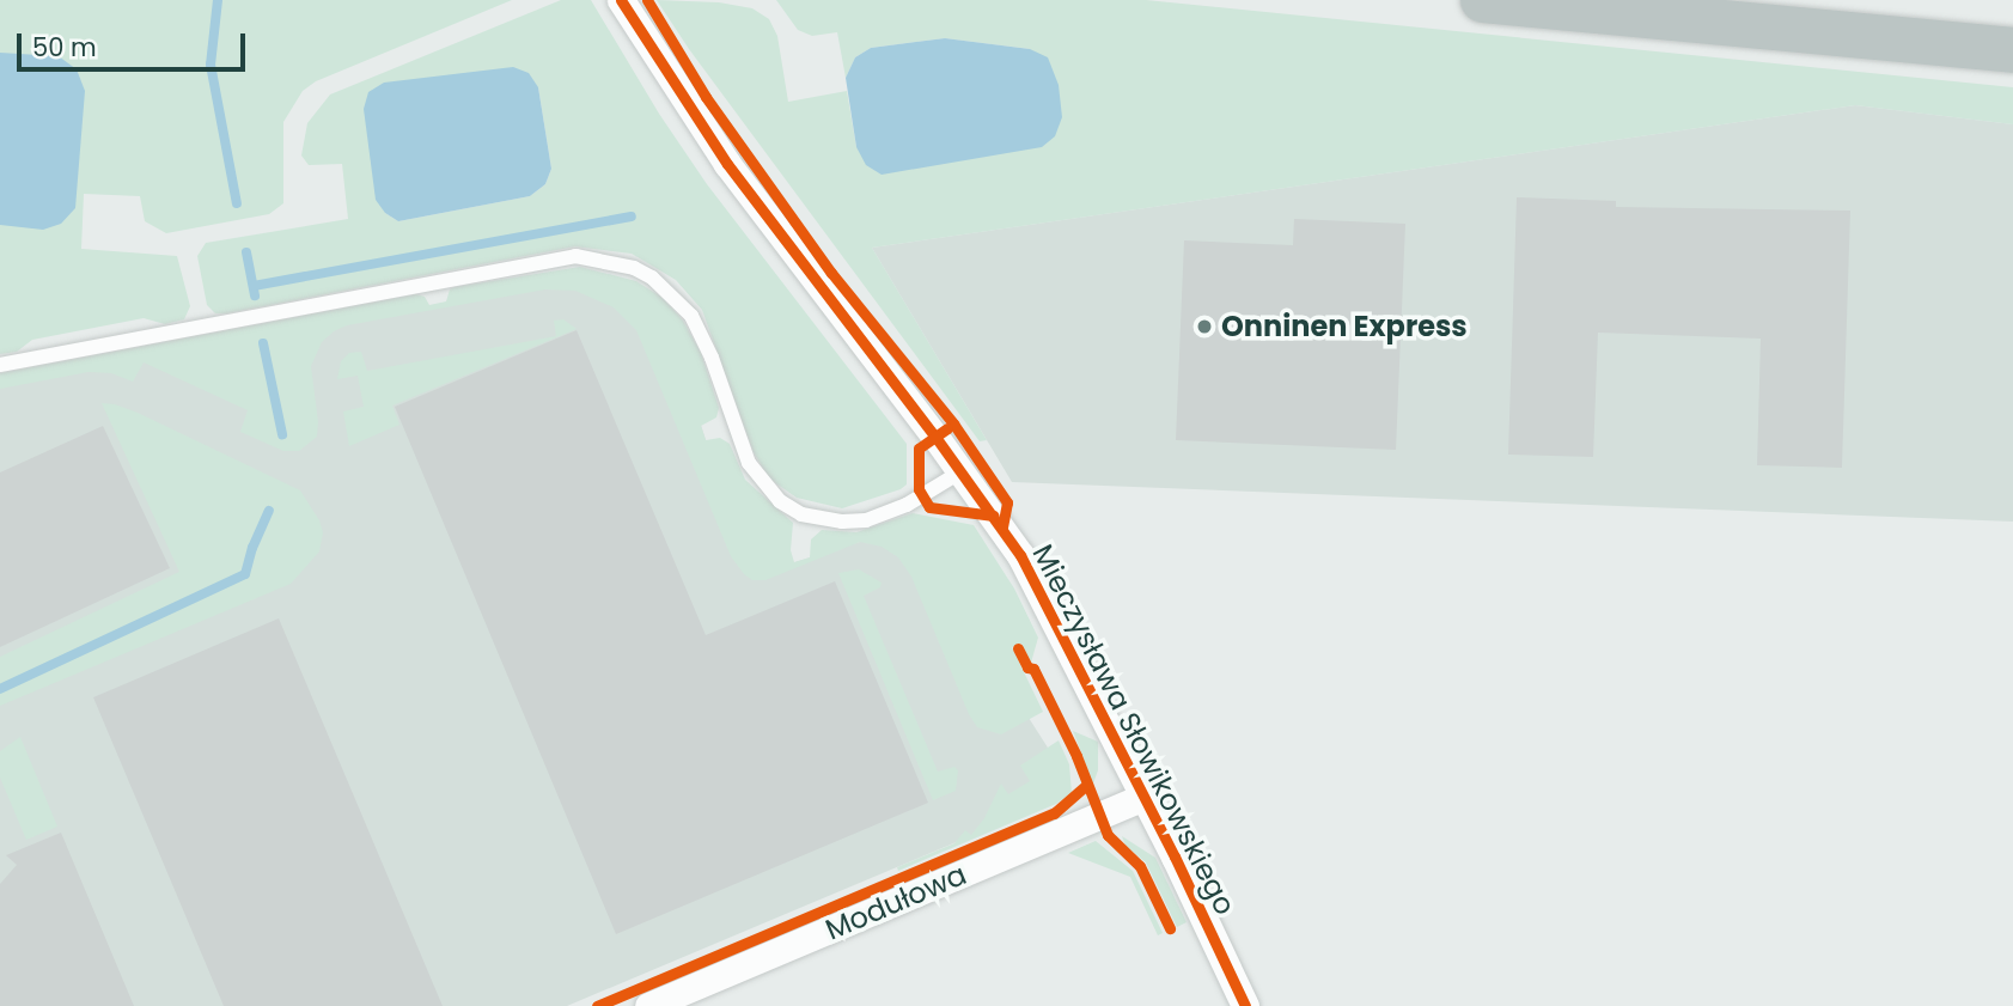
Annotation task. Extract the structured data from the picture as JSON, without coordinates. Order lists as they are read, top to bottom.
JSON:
{
  "streets": {
    "street": ["Mieczysława Słowikowskiego", "Modułowa"]
  },
  "crossings": [
    ["Mieczysława Słowikowskiego", "Modułowa"]
  ],
  "places": ["Onninen Express"],
  "scale_bar": "50 m"
}
